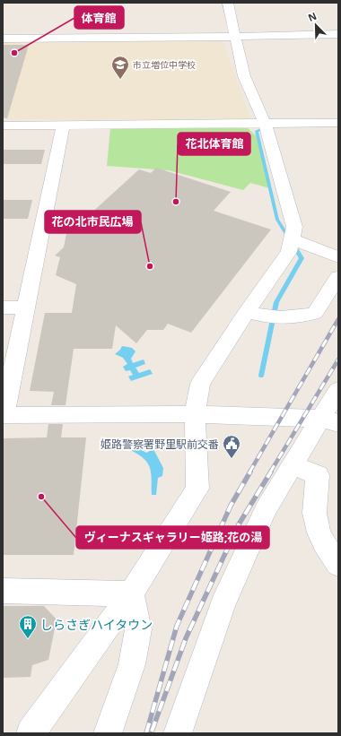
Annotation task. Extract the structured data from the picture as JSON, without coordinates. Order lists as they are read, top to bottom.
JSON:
{
  "places": {
    "other": [
      "体育館",
      "花北体育館",
      "花の北市民広場",
      "ヴィーナスギャラリー姫路;花の湯"
    ],
    "school or university": ["市立増位中学校"],
    "public building": ["姫路警察署野里駅前交番"],
    "building": ["しらさぎハイタウン"]
  },
  "north": "top left"
}
